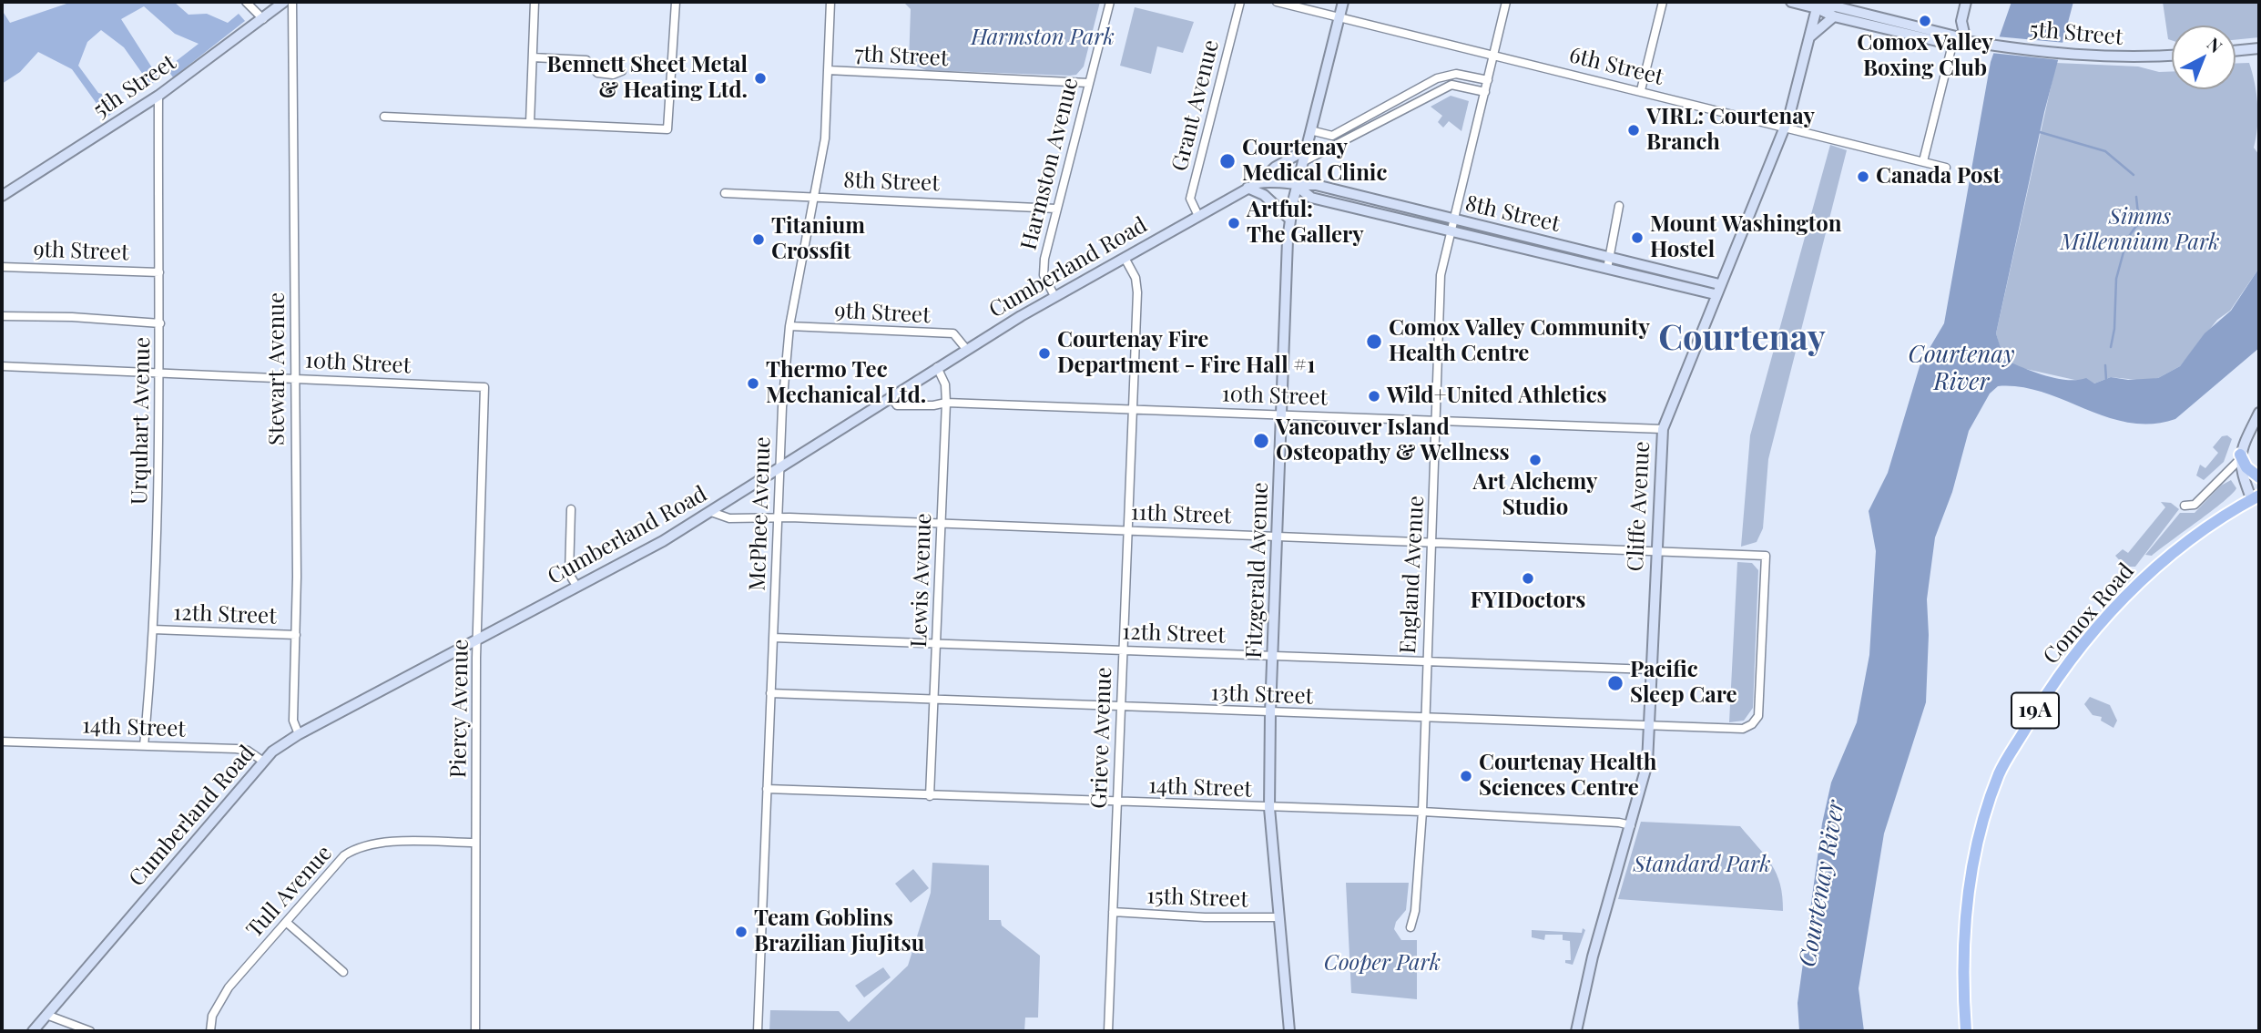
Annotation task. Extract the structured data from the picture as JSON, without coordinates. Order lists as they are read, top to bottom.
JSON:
{
  "streets": {
    "main road": ["Comox Road", "19A"],
    "street": [
      "5th Street",
      "7th Street",
      "6th Street",
      "Grant Avenue",
      "Harmston Avenue",
      "8th Street",
      "9th Street",
      "Cumberland Road",
      "10th Street",
      "Stewart Avenue",
      "Urquhart Avenue",
      "Cliffe Avenue",
      "McPhee Avenue",
      "11th Street",
      "Fitzgerald Avenue",
      "England Avenue",
      "Lewis Avenue",
      "12th Street",
      "13th Street",
      "Piercy Avenue",
      "14th Street",
      "Grieve Avenue",
      "Tull Avenue",
      "15th Street"
    ]
  },
  "crossings": [
    ["5th Street", "Urquhart Avenue"],
    ["5th Street", "Cliffe Avenue"],
    ["7th Street", "Harmston Avenue"],
    ["7th Street", "McPhee Avenue"],
    ["6th Street", "Cliffe Avenue"],
    ["6th Street", "Fitzgerald Avenue"],
    ["6th Street", "England Avenue"],
    ["Grant Avenue", "Cumberland Road"],
    ["Harmston Avenue", "8th Street"],
    ["Harmston Avenue", "Cumberland Road"],
    ["8th Street", "Cumberland Road"],
    ["8th Street", "Cliffe Avenue"],
    ["8th Street", "McPhee Avenue"],
    ["8th Street", "Fitzgerald Avenue"],
    ["8th Street", "England Avenue"],
    ["9th Street", "Cumberland Road"],
    ["9th Street", "Urquhart Avenue"],
    ["9th Street", "McPhee Avenue"],
    ["Cumberland Road", "10th Street"],
    ["Cumberland Road", "Stewart Avenue"],
    ["Cumberland Road", "McPhee Avenue"],
    ["Cumberland Road", "11th Street"],
    ["Cumberland Road", "Fitzgerald Avenue"],
    ["Cumberland Road", "Lewis Avenue"],
    ["Cumberland Road", "Piercy Avenue"],
    ["Cumberland Road", "14th Street"],
    ["Cumberland Road", "Grieve Avenue"],
    ["10th Street", "Stewart Avenue"],
    ["10th Street", "Urquhart Avenue"],
    ["10th Street", "Cliffe Avenue"],
    ["10th Street", "Fitzgerald Avenue"],
    ["10th Street", "England Avenue"],
    ["10th Street", "Lewis Avenue"],
    ["10th Street", "Piercy Avenue"],
    ["10th Street", "Grieve Avenue"],
    ["Stewart Avenue", "12th Street"],
    ["Urquhart Avenue", "12th Street"],
    ["Urquhart Avenue", "14th Street"],
    ["Cliffe Avenue", "11th Street"],
    ["Cliffe Avenue", "12th Street"],
    ["Cliffe Avenue", "13th Street"],
    ["Cliffe Avenue", "14th Street"],
    ["McPhee Avenue", "11th Street"],
    ["McPhee Avenue", "12th Street"],
    ["McPhee Avenue", "13th Street"],
    ["McPhee Avenue", "14th Street"],
    ["11th Street", "Fitzgerald Avenue"],
    ["11th Street", "England Avenue"],
    ["11th Street", "Lewis Avenue"],
    ["11th Street", "13th Street"],
    ["11th Street", "Grieve Avenue"],
    ["Fitzgerald Avenue", "12th Street"],
    ["Fitzgerald Avenue", "13th Street"],
    ["Fitzgerald Avenue", "14th Street"],
    ["Fitzgerald Avenue", "15th Street"],
    ["England Avenue", "12th Street"],
    ["England Avenue", "13th Street"],
    ["England Avenue", "14th Street"],
    ["Lewis Avenue", "12th Street"],
    ["Lewis Avenue", "13th Street"],
    ["Lewis Avenue", "14th Street"],
    ["12th Street", "Grieve Avenue"],
    ["13th Street", "Grieve Avenue"],
    ["Piercy Avenue", "Tull Avenue"],
    ["14th Street", "Grieve Avenue"],
    ["Grieve Avenue", "15th Street"]
  ],
  "districts": ["Courtenay"],
  "water": ["Courtenay River"],
  "parks": [
    "Harmston Park",
    "Simms Millennium Park",
    "Standard Park",
    "Cooper Park"
  ],
  "places": [
    "Comox Valley Boxing Club",
    "Bennett Sheet Metal & Heating Ltd.",
    "VIRL: Courtenay Branch",
    "Courtenay Medical Clinic",
    "Canada Post",
    "Artful: The Gallery",
    "Mount Washington Hostel",
    "Titanium Crossfit",
    "Comox Valley Community Health Centre",
    "Courtenay Fire Department - Fire Hall #1",
    "Thermo Tec Mechanical Ltd.",
    "Wild+United Athletics",
    "Vancouver Island Osteopathy & Wellness",
    "Art Alchemy Studio",
    "FYIDoctors",
    "Pacific Sleep Care",
    "Courtenay Health Sciences Centre",
    "Team Goblins Brazilian JiuJitsu"
  ],
  "north": "top right"
}
